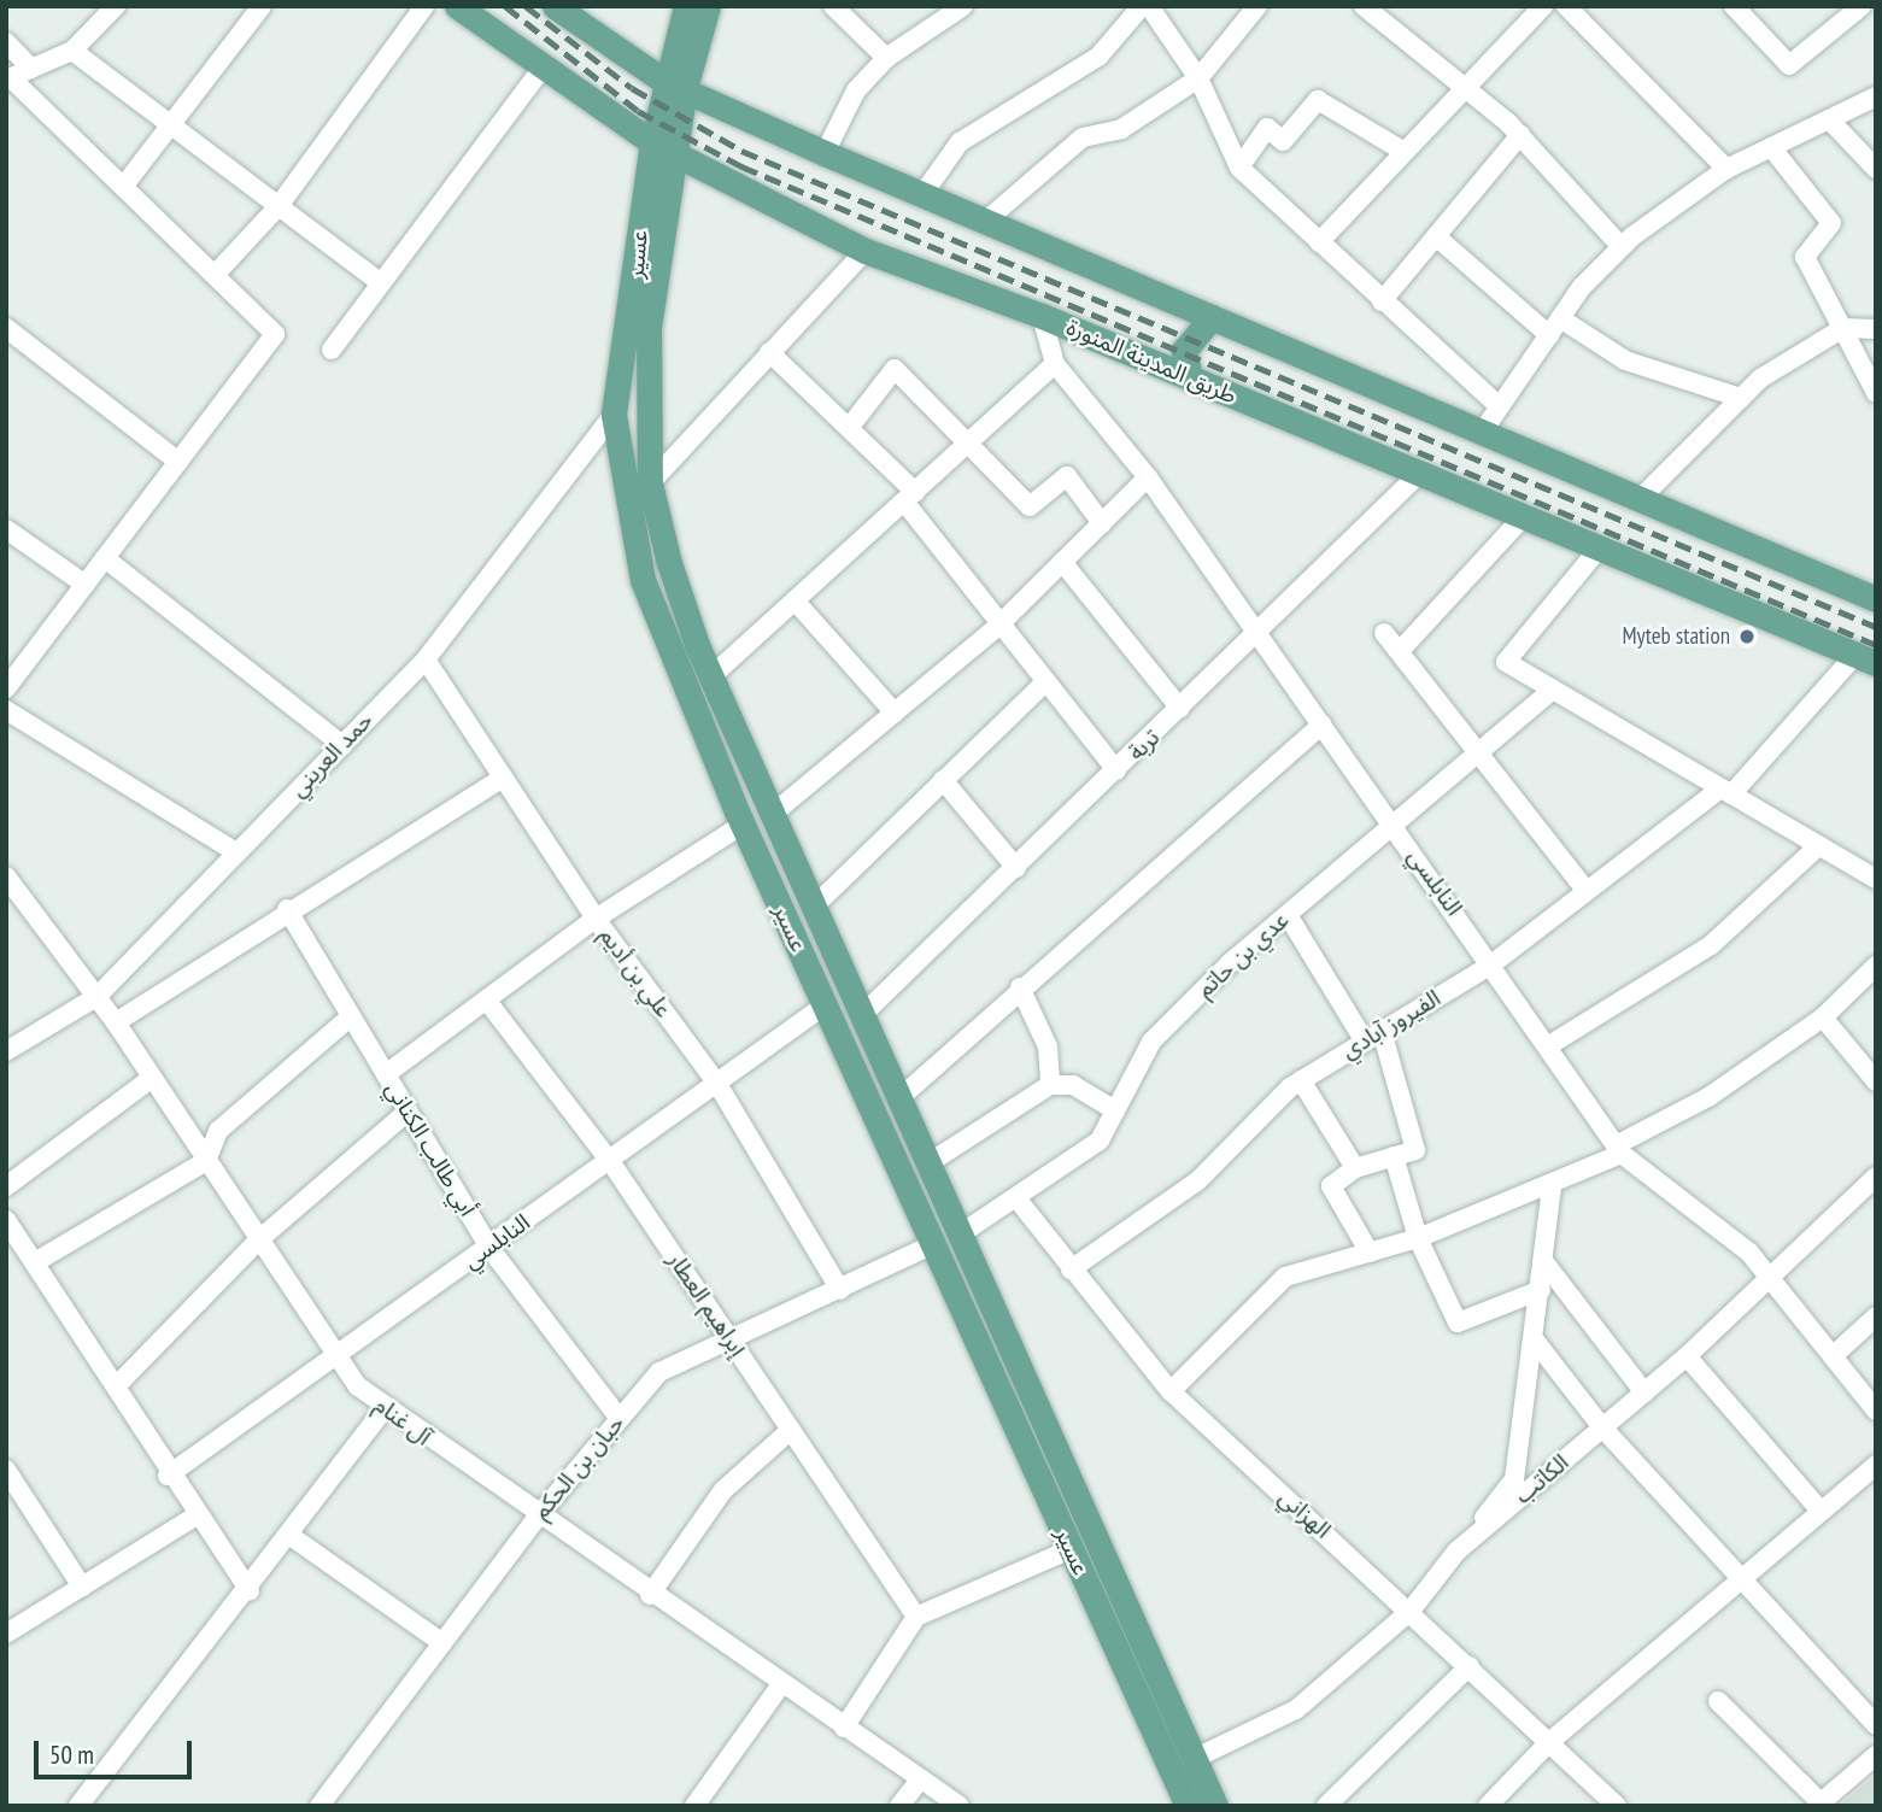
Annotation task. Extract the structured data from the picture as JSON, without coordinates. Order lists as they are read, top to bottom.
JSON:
{
  "streets": {
    "main road": ["عسير", "طريق المدينة المنورة"],
    "street": [
      "تربة",
      "حمد العريني",
      "النابلسي",
      "عدي بن حاتم",
      "علي بن أديم",
      "الفيروز آبادي",
      "أبي طالب الكناني",
      "إبراهيم العطار",
      "آل غنام",
      "حبان بن الحكم",
      "الكاتب",
      "الهزاني"
    ]
  },
  "crossings": [
    ["عسير", "طريق المدينة المنورة"],
    ["عسير", "تربة"],
    ["عسير", "حمد العريني"],
    ["عسير", "النابلسي"],
    ["عسير", "عدي بن حاتم"],
    ["عسير", "حبان بن الحكم"],
    ["عسير", "الكاتب"],
    ["طريق المدينة المنورة", "تربة"],
    ["طريق المدينة المنورة", "النابلسي"],
    ["طريق المدينة المنورة", "الفيروز آبادي"],
    ["تربة", "النابلسي"],
    ["حمد العريني", "علي بن أديم"],
    ["حمد العريني", "آل غنام"],
    ["النابلسي", "عدي بن حاتم"],
    ["النابلسي", "علي بن أديم"],
    ["النابلسي", "الفيروز آبادي"],
    ["النابلسي", "أبي طالب الكناني"],
    ["النابلسي", "إبراهيم العطار"],
    ["النابلسي", "آل غنام"],
    ["النابلسي", "الكاتب"],
    ["عدي بن حاتم", "الهزاني"],
    ["علي بن أديم", "حبان بن الحكم"],
    ["الفيروز آبادي", "الهزاني"],
    ["أبي طالب الكناني", "حبان بن الحكم"],
    ["إبراهيم العطار", "حبان بن الحكم"],
    ["آل غنام", "حبان بن الحكم"],
    ["الكاتب", "الهزاني"]
  ],
  "places": ["Myteb station"],
  "scale_bar": "50 m"
}
